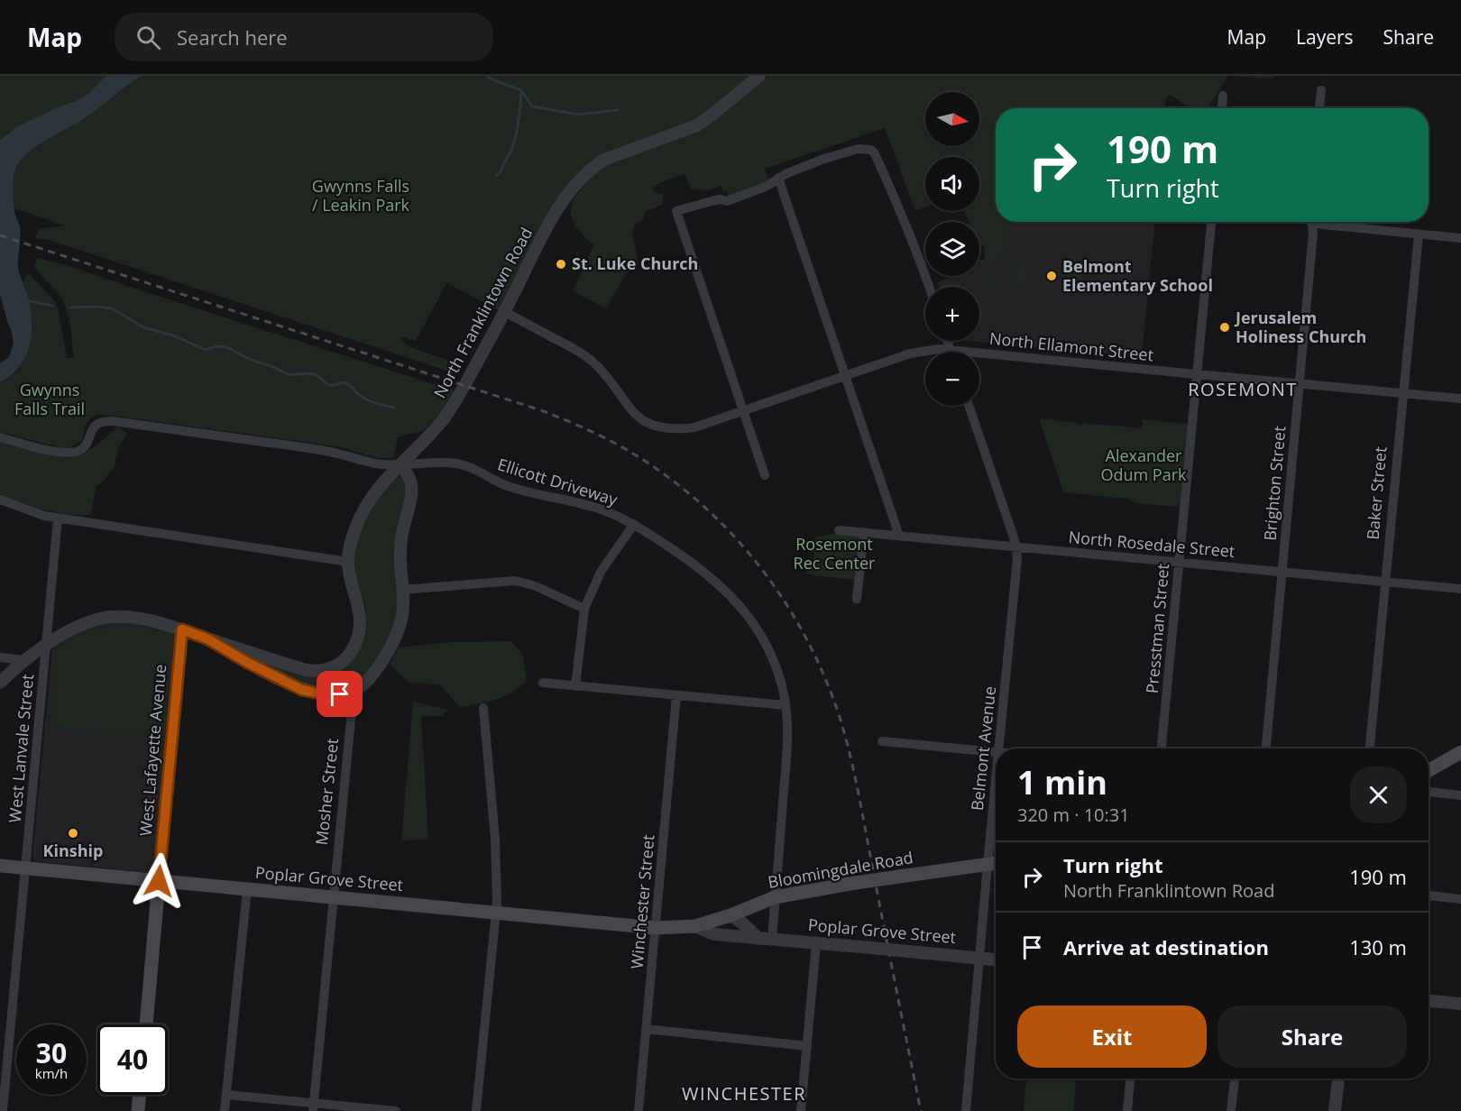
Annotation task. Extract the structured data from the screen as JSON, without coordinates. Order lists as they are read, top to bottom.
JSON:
{
  "streets": {
    "main road": ["West Lafayette Avenue", "Bloomingdale Road", "Poplar Grove Street"],
    "street": [
      "North Franklintown Road",
      "North Ellamont Street",
      "Ellicott Driveway",
      "Brighton Street",
      "Baker Street",
      "North Rosedale Street",
      "Presstman Street",
      "West Lanvale Street",
      "Belmont Avenue",
      "Mosher Street",
      "Winchester Street"
    ]
  },
  "crossings": [
    ["North Franklintown Road", "North Ellamont Street"],
    ["North Franklintown Road", "Ellicott Driveway"],
    ["North Franklintown Road", "West Lanvale Street"],
    ["North Franklintown Road", "West Lafayette Avenue"],
    ["North Franklintown Road", "Mosher Street"],
    ["North Ellamont Street", "Brighton Street"],
    ["North Ellamont Street", "Baker Street"],
    ["North Ellamont Street", "Presstman Street"],
    ["Ellicott Driveway", "Bloomingdale Road"],
    ["Ellicott Driveway", "Poplar Grove Street"],
    ["Brighton Street", "North Rosedale Street"],
    ["Baker Street", "North Rosedale Street"],
    ["North Rosedale Street", "Presstman Street"],
    ["North Rosedale Street", "Belmont Avenue"],
    ["West Lanvale Street", "Poplar Grove Street"],
    ["Belmont Avenue", "Bloomingdale Road"],
    ["Belmont Avenue", "Poplar Grove Street"],
    ["West Lafayette Avenue", "Poplar Grove Street"],
    ["Mosher Street", "Poplar Grove Street"],
    ["Bloomingdale Road", "Poplar Grove Street"],
    ["Bloomingdale Road", "Winchester Street"],
    ["Poplar Grove Street", "Winchester Street"]
  ],
  "districts": ["ROSEMONT", "WINCHESTER"],
  "parks": [
    "Gwynns Falls / Leakin Park",
    "Gwynns Falls Trail",
    "Alexander Odum Park",
    "Rosemont Rec Center"
  ],
  "places": [
    "St. Luke Church",
    "Belmont Elementary School",
    "Jerusalem Holiness Church",
    "Kinship"
  ],
  "north": "right",
  "page": {
    "header": "Map",
    "search": "Search here",
    "nav": ["Map", "Layers", "Share"],
    "map_buttons": ["+", "−"],
    "turn": ["190 m", "Turn right"],
    "heading": ["1 min", "320 m · 10:31"],
    "list": [
      {
        "name": "Turn right",
        "note": "North Franklintown Road",
        "value": "190 m"
      },
      {
        "name": "Arrive at destination",
        "value": "130 m"
      }
    ],
    "buttons": ["Exit", "Share"],
    "speed": "30 km/h",
    "limit": "40"
  }
}
